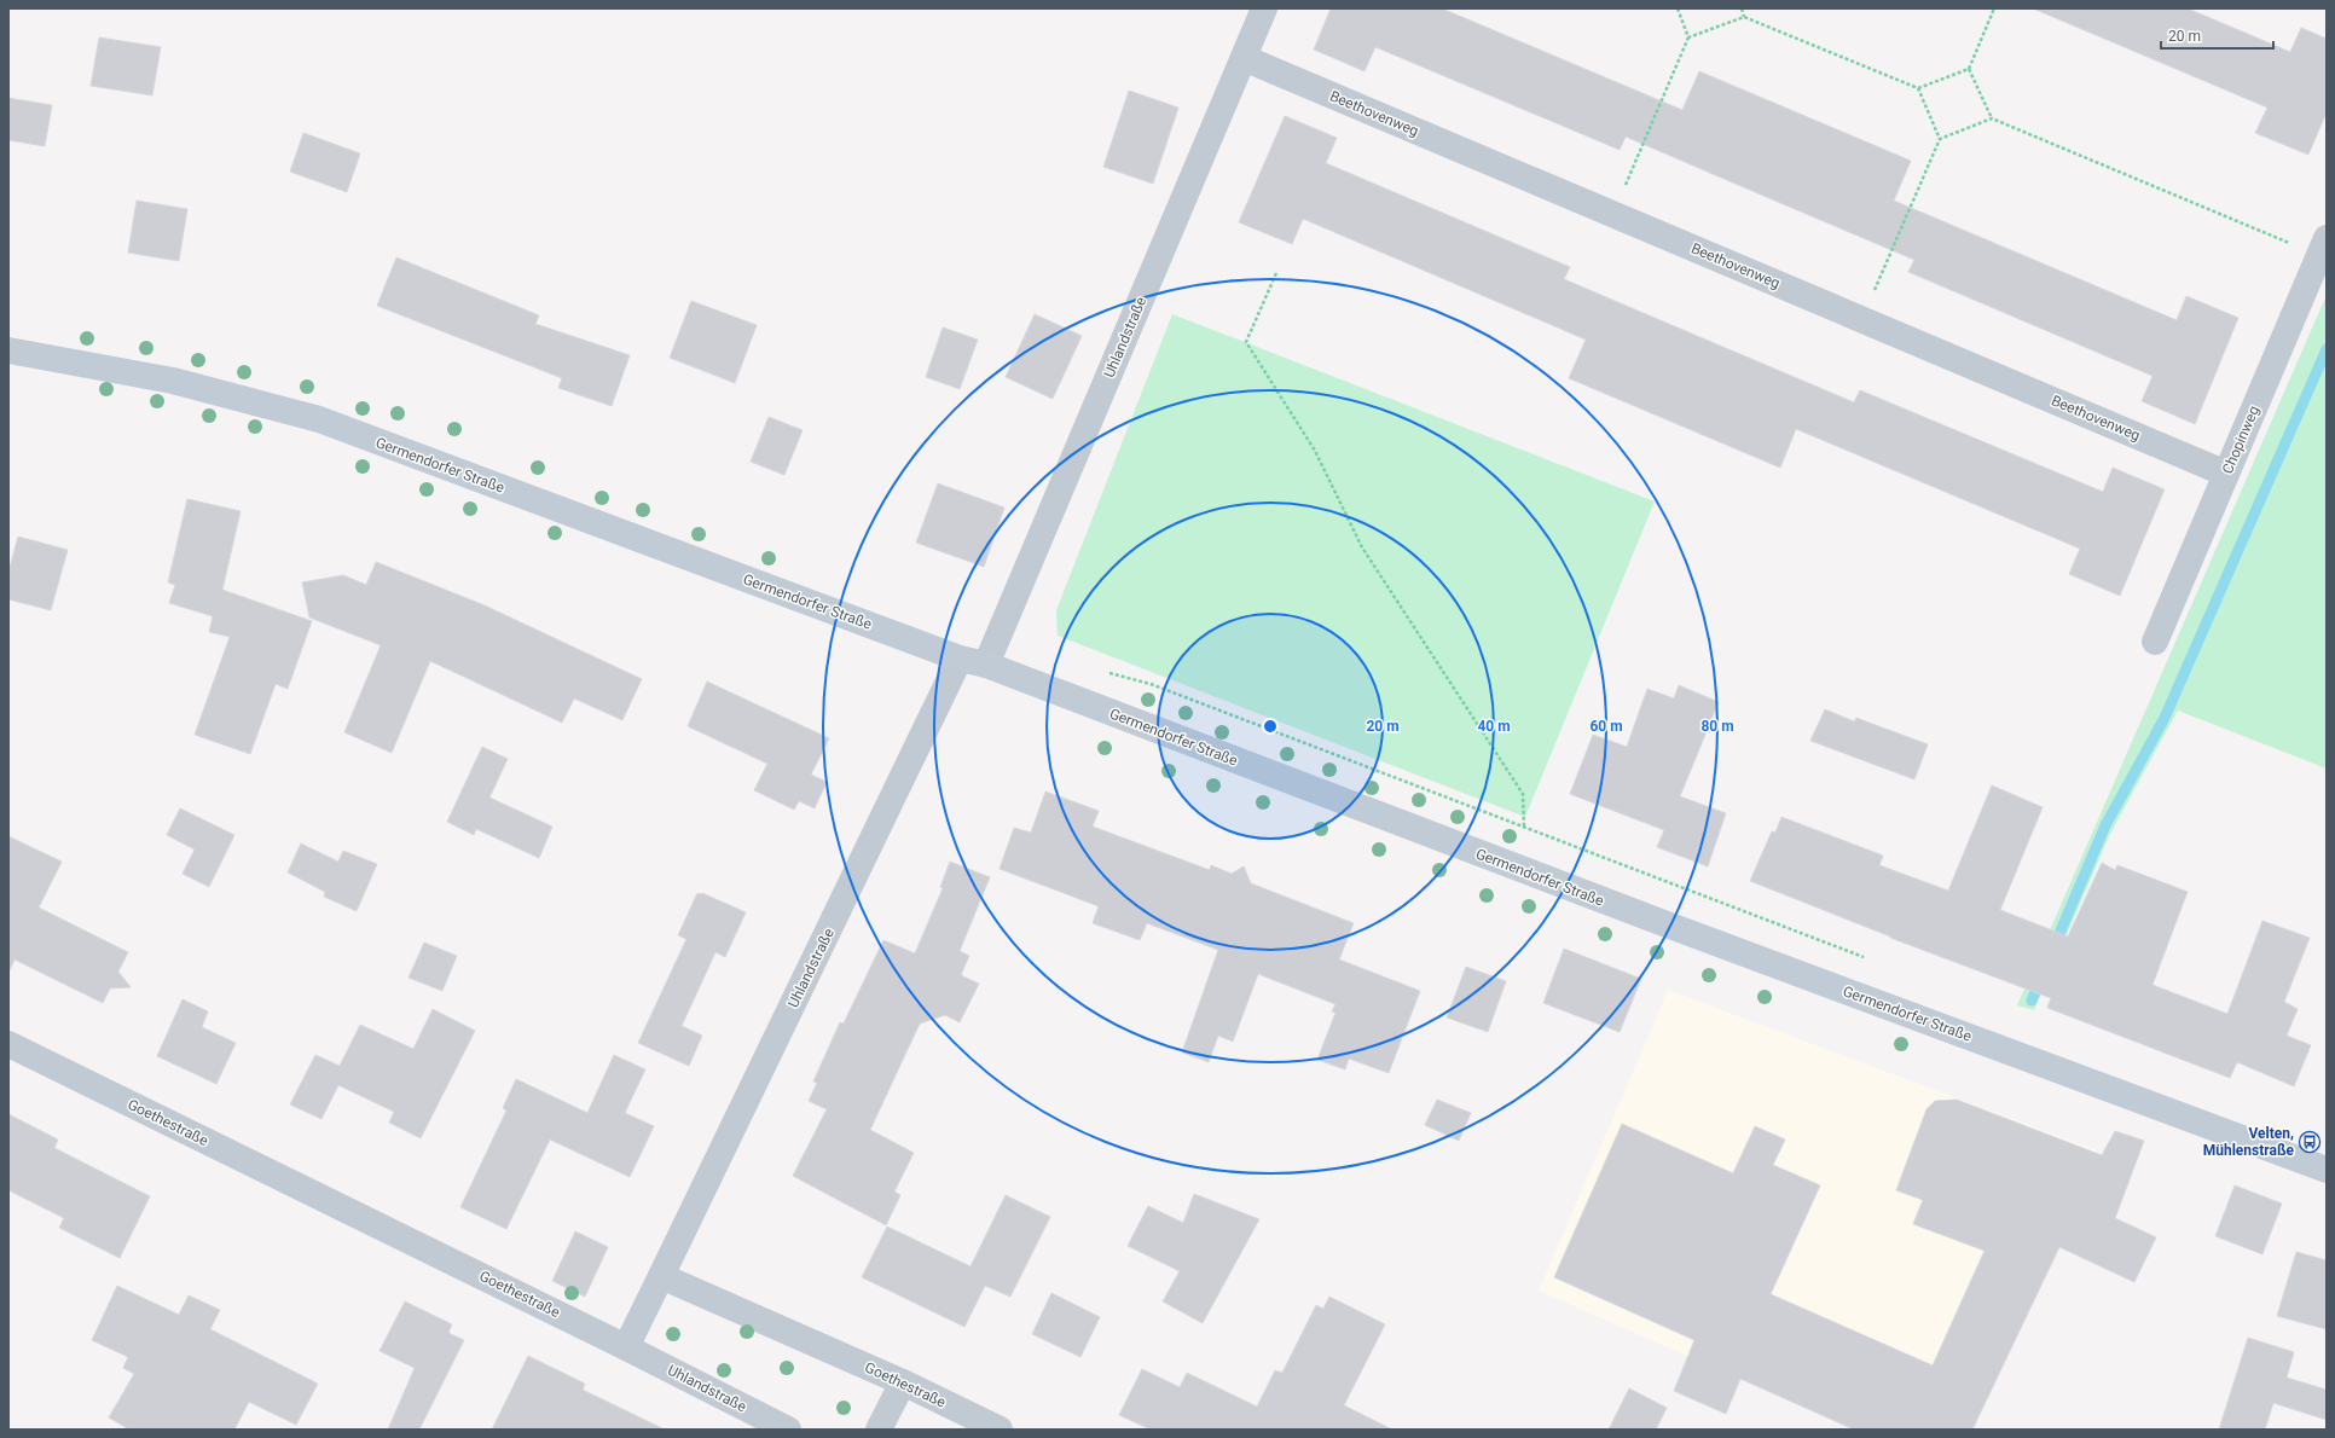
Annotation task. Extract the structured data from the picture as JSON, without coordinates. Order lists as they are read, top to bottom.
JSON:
{
  "streets": {
    "main road": ["Germendorfer Straße"],
    "street": [
      "Beethovenweg",
      "Uhlandstraße",
      "Chopinweg",
      "Goethestraße"
    ]
  },
  "crossings": [
    ["Beethovenweg", "Uhlandstraße"],
    ["Beethovenweg", "Chopinweg"],
    ["Uhlandstraße", "Germendorfer Straße"],
    ["Uhlandstraße", "Goethestraße"]
  ],
  "places": {
    "bus stop": ["Velten, Mühlenstraße"]
  },
  "scale_bar": "20 m",
  "rings": [
    "20 m",
    "40 m",
    "60 m",
    "80 m"
  ]
}
